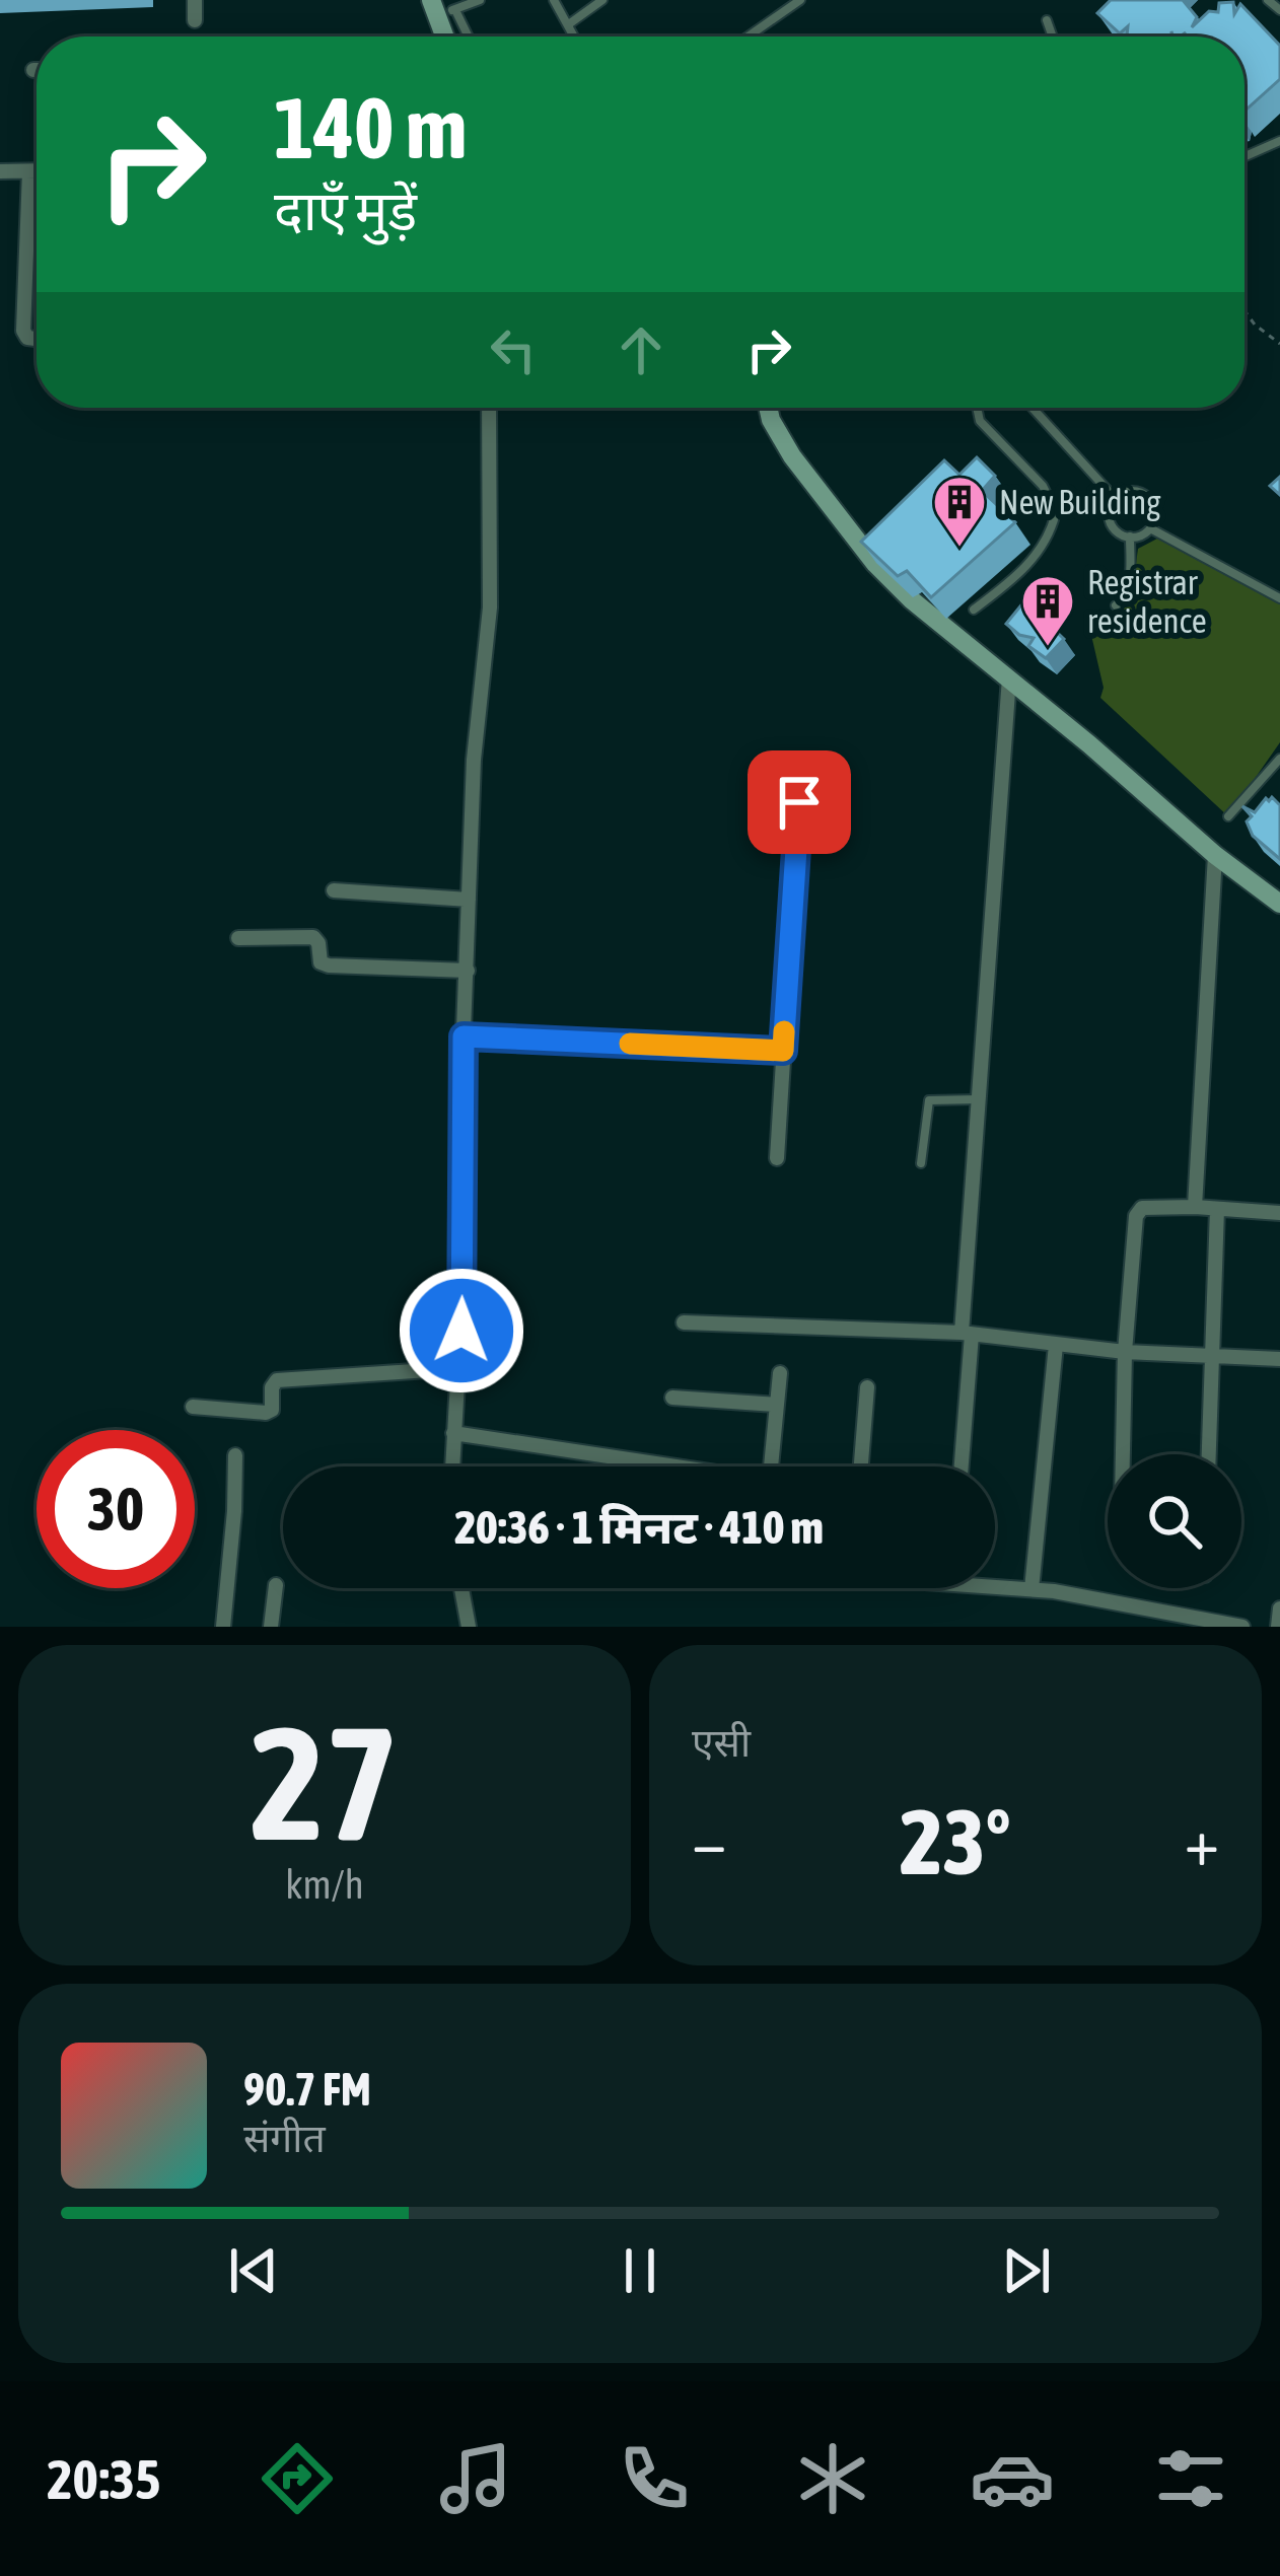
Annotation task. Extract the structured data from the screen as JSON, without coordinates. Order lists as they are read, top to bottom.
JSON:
{
  "places": {
    "building": ["New Building", "Registrar residence"]
  },
  "page": {
    "turn": ["140 m", "दाएँ मुड़ें"],
    "limit": "30",
    "trip": "20:36 · 1 मिनट · 410 m",
    "tile": [
      ["27", "km/h"],
      "एसी"
    ],
    "heat": ["−", "23°", "+"],
    "song": ["90.7 FM", "संगीत"],
    "tabs": "20:35"
  }
}
